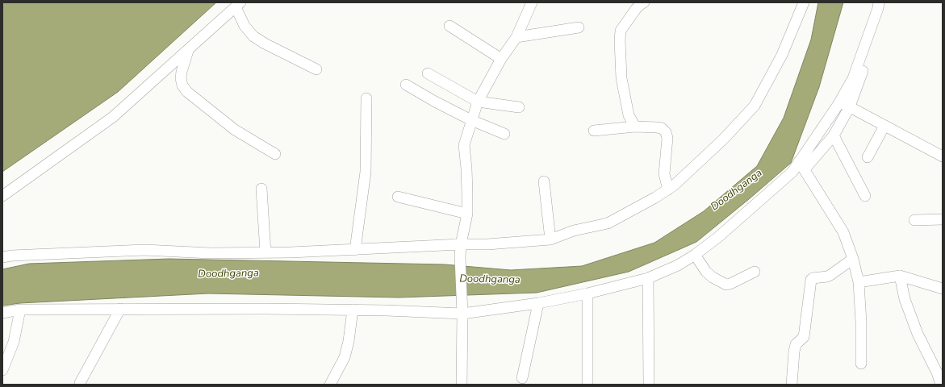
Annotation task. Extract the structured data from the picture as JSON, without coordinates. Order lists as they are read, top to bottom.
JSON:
{
  "water": ["Doodhganga"]
}
